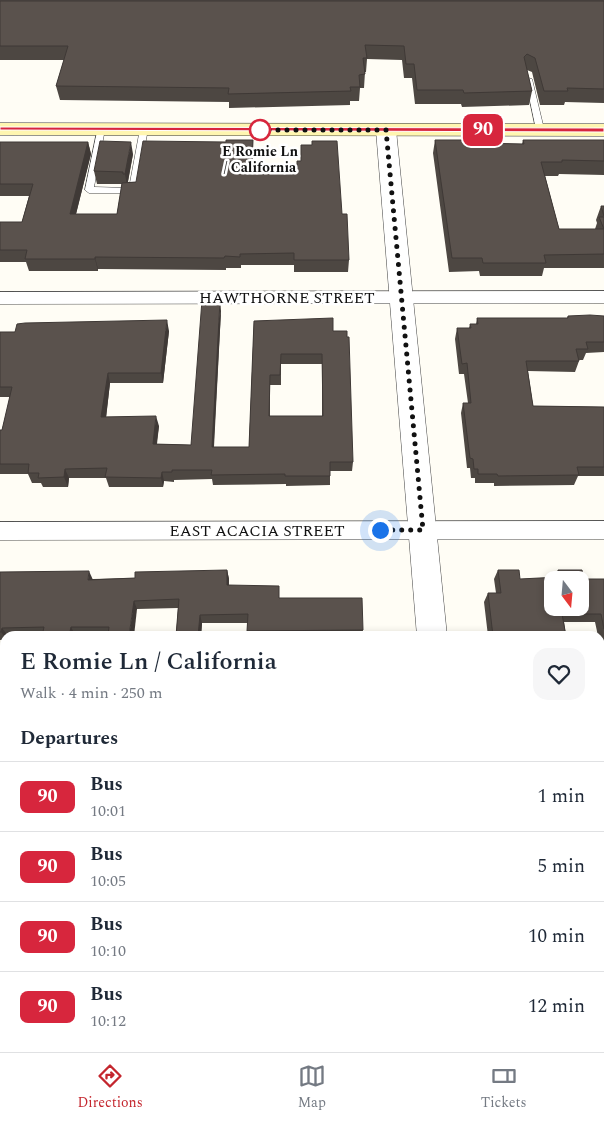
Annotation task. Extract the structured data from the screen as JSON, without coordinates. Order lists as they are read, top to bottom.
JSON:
{
  "streets": {
    "street": ["HAWTHORNE STREET", "EAST ACACIA STREET"]
  },
  "places": ["E Romie Ln / California"],
  "lines": ["bus line 90"],
  "north": "bottom",
  "page": {
    "on_map": "90",
    "heading": [
      ["E Romie Ln / California", "Walk · 4 min · 250 m"],
      "Departures"
    ],
    "list": [
      {
        "mark": "90",
        "name": "Bus",
        "note": "10:01",
        "value": "1 min"
      },
      {
        "mark": "90",
        "name": "Bus",
        "note": "10:05",
        "value": "5 min"
      },
      {
        "mark": "90",
        "name": "Bus",
        "note": "10:10",
        "value": "10 min"
      },
      {
        "mark": "90",
        "name": "Bus",
        "note": "10:12",
        "value": "12 min"
      }
    ],
    "tabs": ["Directions", "Map", "Tickets"]
  }
}
